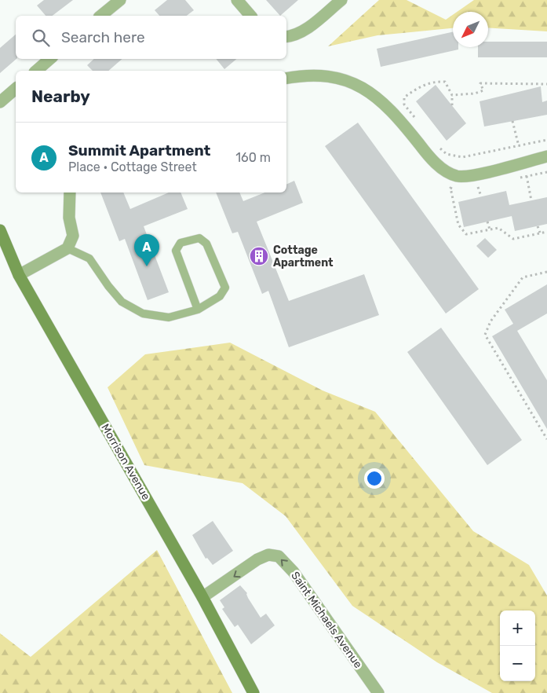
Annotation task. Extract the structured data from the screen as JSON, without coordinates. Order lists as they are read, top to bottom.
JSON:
{
  "streets": {
    "street": ["Morrison Avenue", "Saint Michaels Avenue"]
  },
  "crossings": [
    ["Morrison Avenue", "Saint Michaels Avenue"]
  ],
  "places": {
    "building": ["Cottage Apartment"]
  },
  "north": "bottom left",
  "page": {
    "search": "Search here",
    "heading": "Nearby",
    "list": [
      {
        "mark": "A",
        "name": "Summit Apartment",
        "note": "Place · Cottage Street",
        "value": "160 m"
      }
    ],
    "pins": "A",
    "map_buttons": ["+", "−"]
  }
}
